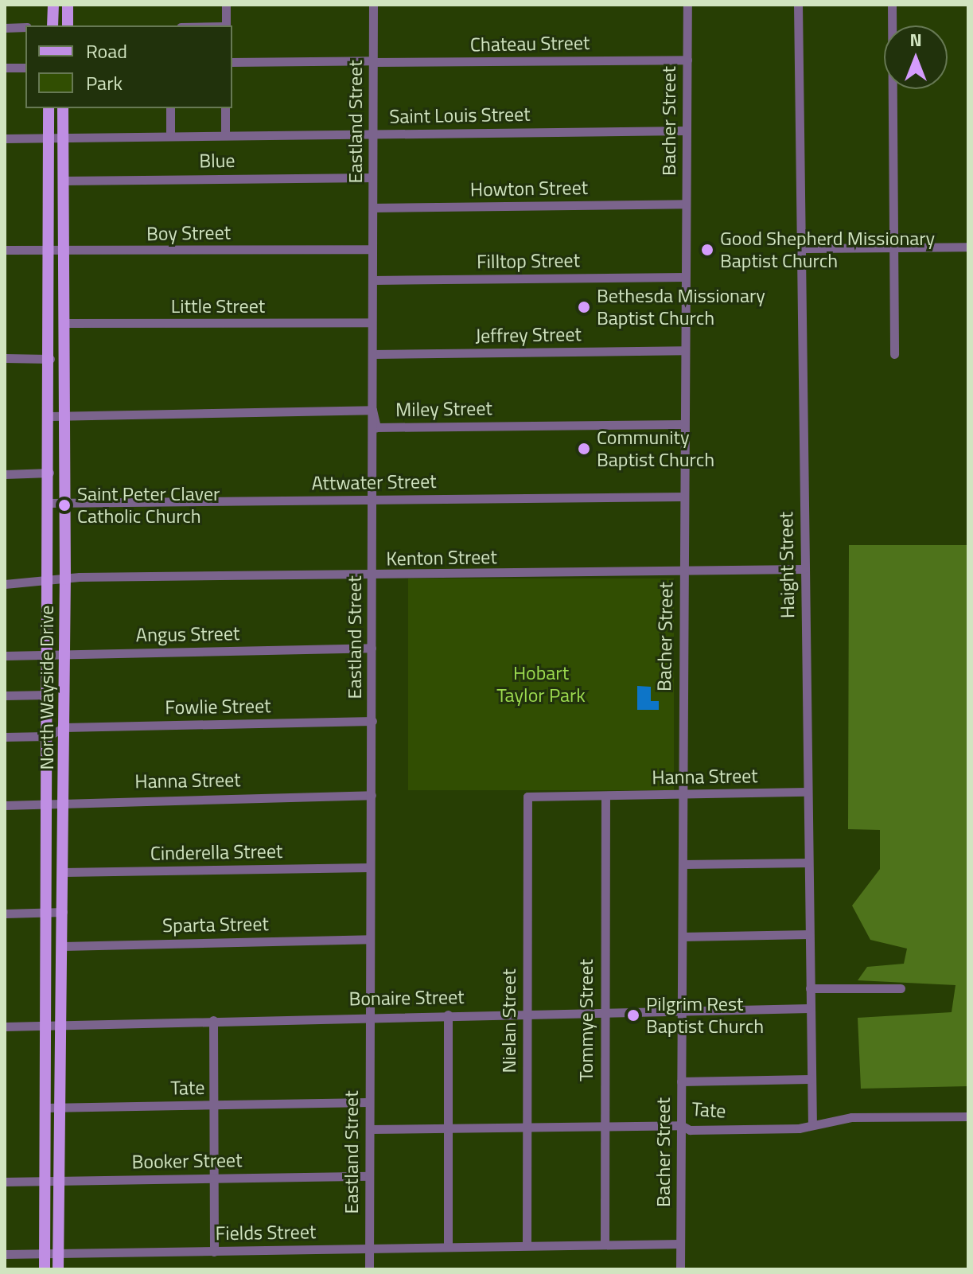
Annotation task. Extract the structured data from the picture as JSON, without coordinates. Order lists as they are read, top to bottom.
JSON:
{
  "streets": {
    "main road": ["North Wayside Drive"],
    "street": [
      "Chateau Street",
      "Saint Louis Street",
      "Bacher Street",
      "Eastland Street",
      "Blue",
      "Howton Street",
      "Boy Street",
      "Filltop Street",
      "Little Street",
      "Jeffrey Street",
      "Miley Street",
      "Attwater Street",
      "Kenton Street",
      "Haight Street",
      "Angus Street",
      "Fowlie Street",
      "Hanna Street",
      "Cinderella Street",
      "Sparta Street",
      "Bonaire Street",
      "Tommye Street",
      "Nielan Street",
      "Tate",
      "Booker Street",
      "Fields Street"
    ]
  },
  "crossings": [
    ["Chateau Street", "Bacher Street"],
    ["Chateau Street", "Eastland Street"],
    ["Saint Louis Street", "Bacher Street"],
    ["Saint Louis Street", "Eastland Street"],
    ["Saint Louis Street", "North Wayside Drive"],
    ["Bacher Street", "Howton Street"],
    ["Bacher Street", "Filltop Street"],
    ["Bacher Street", "Jeffrey Street"],
    ["Bacher Street", "Miley Street"],
    ["Bacher Street", "Attwater Street"],
    ["Bacher Street", "Kenton Street"],
    ["Bacher Street", "Hanna Street"],
    ["Bacher Street", "Bonaire Street"],
    ["Bacher Street", "Tate"],
    ["Bacher Street", "Fields Street"],
    ["Eastland Street", "Blue"],
    ["Eastland Street", "Howton Street"],
    ["Eastland Street", "Boy Street"],
    ["Eastland Street", "Filltop Street"],
    ["Eastland Street", "Little Street"],
    ["Eastland Street", "Jeffrey Street"],
    ["Eastland Street", "Miley Street"],
    ["Eastland Street", "Attwater Street"],
    ["Eastland Street", "Kenton Street"],
    ["Eastland Street", "Angus Street"],
    ["Eastland Street", "Fowlie Street"],
    ["Eastland Street", "Hanna Street"],
    ["Eastland Street", "Cinderella Street"],
    ["Eastland Street", "Sparta Street"],
    ["Eastland Street", "Bonaire Street"],
    ["Eastland Street", "Tate"],
    ["Eastland Street", "Booker Street"],
    ["Eastland Street", "Fields Street"],
    ["Blue", "North Wayside Drive"],
    ["Boy Street", "North Wayside Drive"],
    ["Little Street", "North Wayside Drive"],
    ["Miley Street", "North Wayside Drive"],
    ["Attwater Street", "North Wayside Drive"],
    ["Kenton Street", "Haight Street"],
    ["Kenton Street", "North Wayside Drive"],
    ["Haight Street", "Hanna Street"],
    ["Haight Street", "Bonaire Street"],
    ["Haight Street", "Tate"],
    ["Angus Street", "North Wayside Drive"],
    ["North Wayside Drive", "Fowlie Street"],
    ["North Wayside Drive", "Hanna Street"],
    ["North Wayside Drive", "Cinderella Street"],
    ["North Wayside Drive", "Sparta Street"],
    ["North Wayside Drive", "Bonaire Street"],
    ["North Wayside Drive", "Tate"],
    ["North Wayside Drive", "Booker Street"],
    ["North Wayside Drive", "Fields Street"],
    ["Hanna Street", "Tommye Street"],
    ["Hanna Street", "Nielan Street"],
    ["Bonaire Street", "Tommye Street"],
    ["Bonaire Street", "Nielan Street"],
    ["Tommye Street", "Tate"],
    ["Tommye Street", "Fields Street"],
    ["Nielan Street", "Tate"],
    ["Nielan Street", "Fields Street"]
  ],
  "parks": ["Hobart Taylor Park"],
  "places": [
    "Good Shepherd Missionary Baptist Church",
    "Bethesda Missionary Baptist Church",
    "Community Baptist Church",
    "Saint Peter Claver Catholic Church",
    "Pilgrim Rest Baptist Church"
  ],
  "legend": ["Road", "Park"],
  "north": "top"
}
